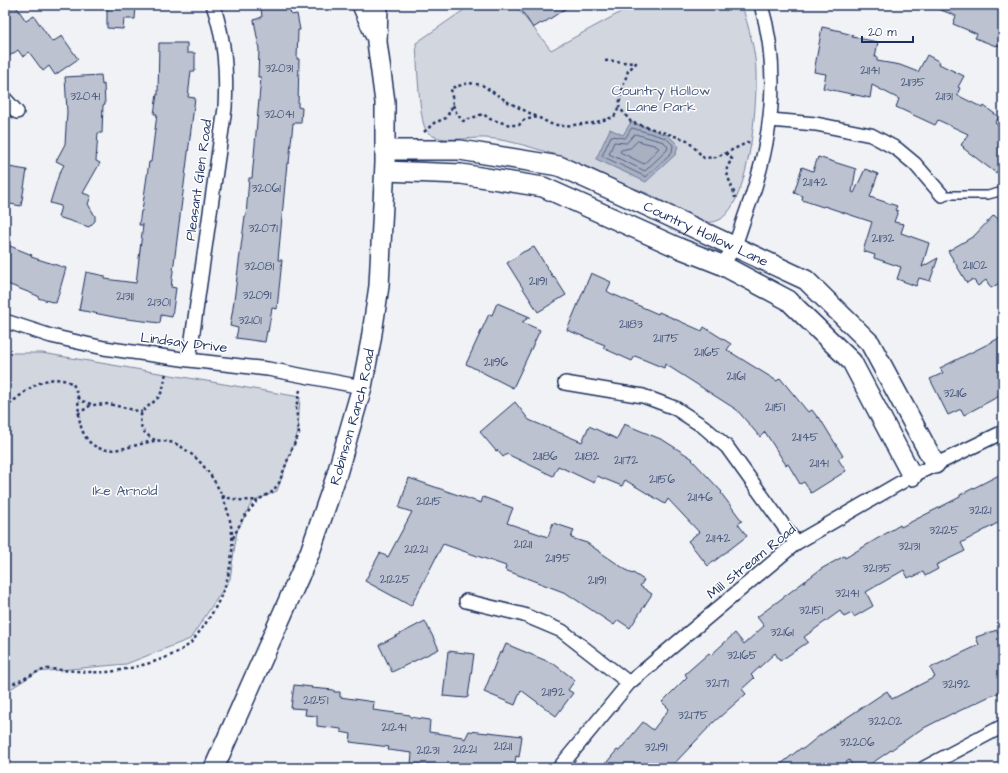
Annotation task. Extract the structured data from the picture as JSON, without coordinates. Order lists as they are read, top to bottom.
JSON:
{
  "streets": {
    "street": [
      "Pleasant Glen Road",
      "Country Hollow Lane",
      "Lindsay Drive",
      "Robinson Ranch Road",
      "Mill Stream Road"
    ]
  },
  "crossings": [
    ["Pleasant Glen Road", "Lindsay Drive"],
    ["Country Hollow Lane", "Robinson Ranch Road"],
    ["Country Hollow Lane", "Mill Stream Road"],
    ["Lindsay Drive", "Robinson Ranch Road"]
  ],
  "parks": ["Country Hollow Lane Park", "Ike Arnold"],
  "house_numbers": [
    "32031",
    "21141",
    "21135",
    "32041",
    "21131",
    "32041",
    "21142",
    "32061",
    "32071",
    "21132",
    "21102",
    "32081",
    "21191",
    "32091",
    "21311",
    "21301",
    "32101",
    "21183",
    "21175",
    "21165",
    "21196",
    "21161",
    "32116",
    "21151",
    "21145",
    "21186",
    "21182",
    "21172",
    "21141",
    "21156",
    "21146",
    "21215",
    "32121",
    "32125",
    "21142",
    "21211",
    "32131",
    "21221",
    "21195",
    "32135",
    "21225",
    "21191",
    "32141",
    "32151",
    "32161",
    "32165",
    "32171",
    "32192",
    "21192",
    "21251",
    "32175",
    "32202",
    "21241",
    "32206",
    "21211",
    "32191",
    "21221",
    "21231"
  ],
  "scale_bar": "20 m"
}
